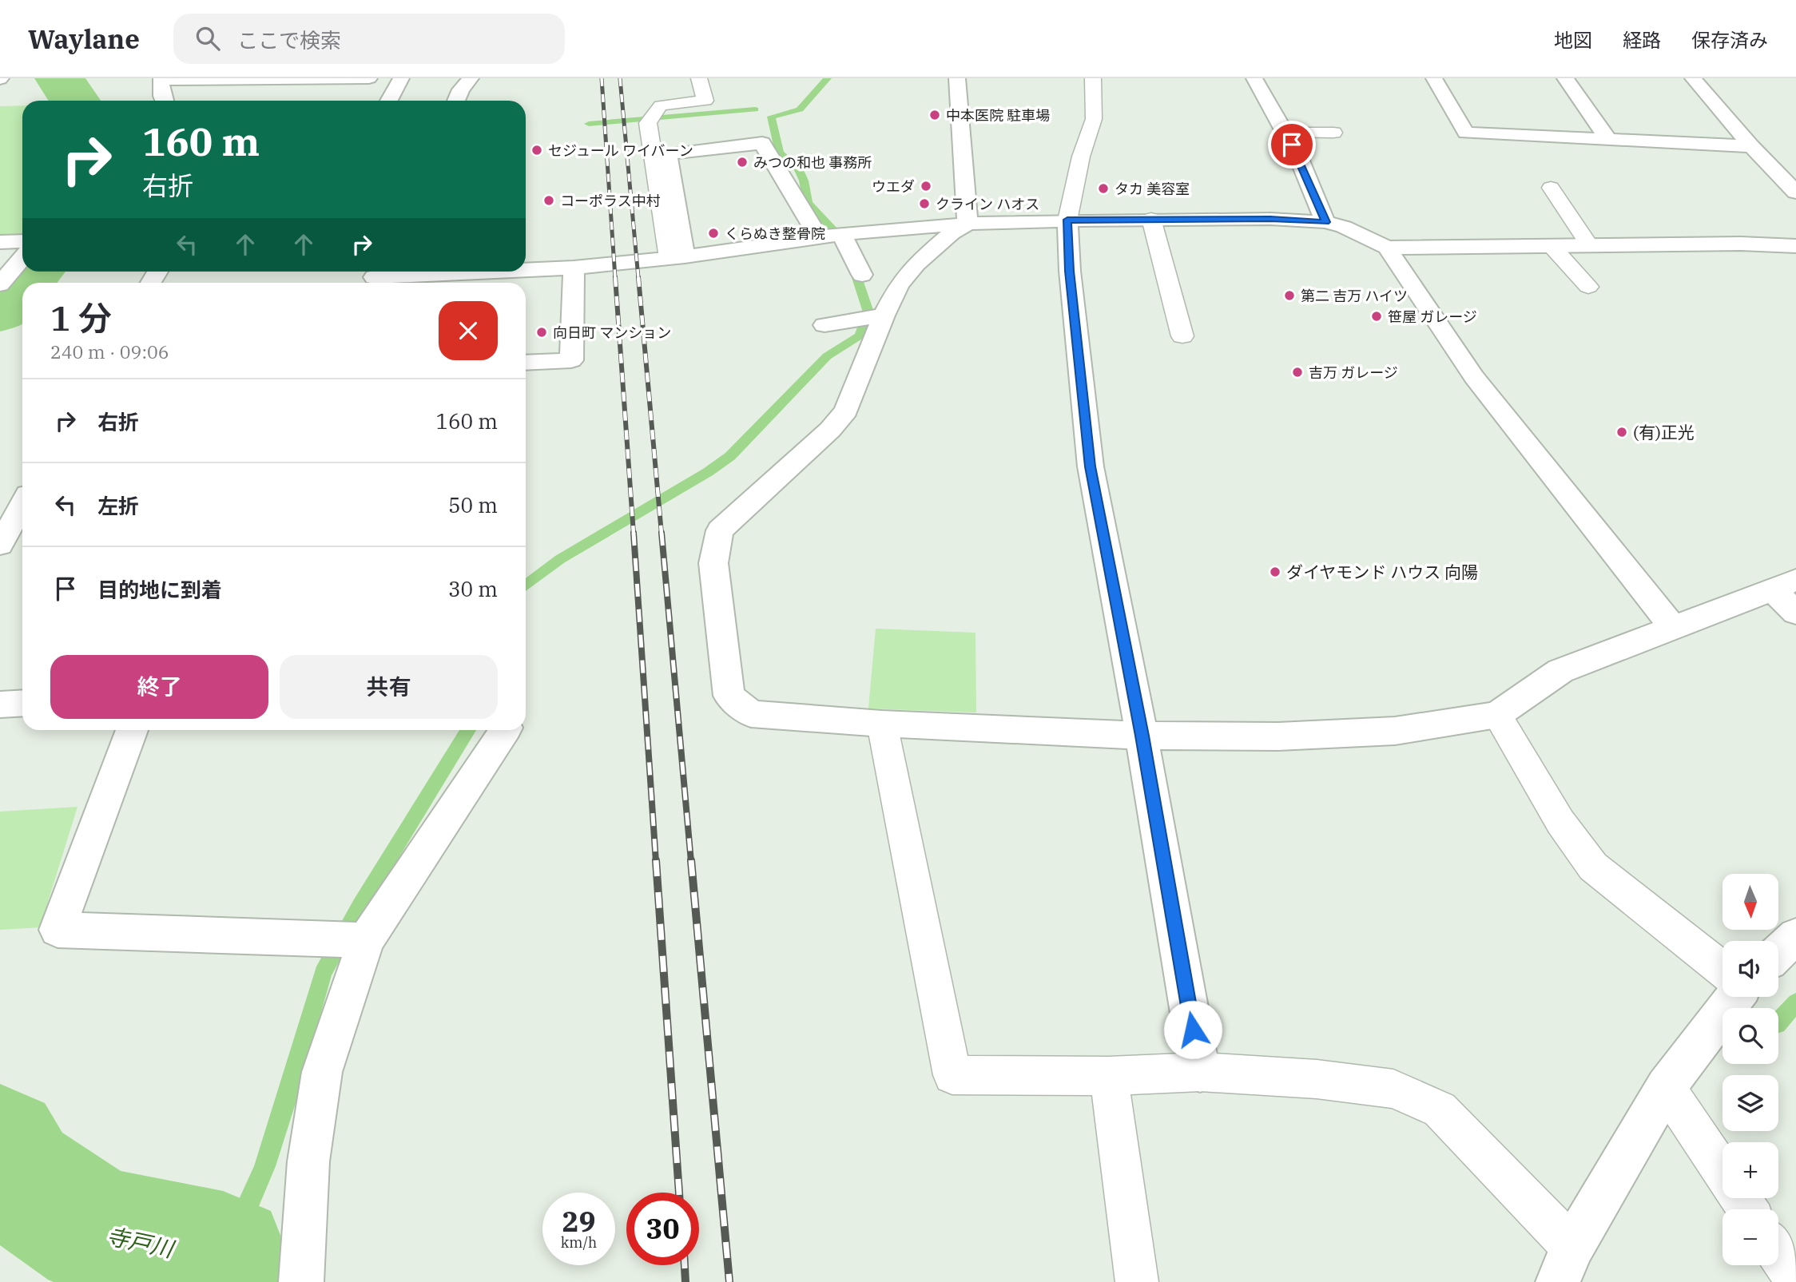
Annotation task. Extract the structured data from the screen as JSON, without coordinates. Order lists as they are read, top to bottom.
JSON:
{
  "water": ["寺戸川"],
  "places": [
    "中本医院 駐車場",
    "セジュール ワイバーン",
    "みつの和也 事務所",
    "ウエダ",
    "タカ 美容室",
    "コーポラス中村",
    "クライン ハオス",
    "くらぬき整骨院",
    "第二 吉万 ハイツ",
    "笹屋 ガレージ",
    "向日町 マンション",
    "吉万 ガレージ",
    "(有)正光",
    "ダイヤモンド ハウス 向陽"
  ],
  "north": "bottom",
  "page": {
    "header": "Waylane",
    "search": "ここで検索",
    "nav": ["地図", "経路", "保存済み"],
    "turn": ["160 m", "右折"],
    "heading": ["1 分", "240 m · 09:06"],
    "list": [
      {
        "name": "右折",
        "value": "160 m"
      },
      {
        "name": "左折",
        "value": "50 m"
      },
      {
        "name": "目的地に到着",
        "value": "30 m"
      }
    ],
    "buttons": ["終了", "共有"],
    "map_buttons": ["+", "−"],
    "speed": "29 km/h",
    "limit": "30"
  }
}
